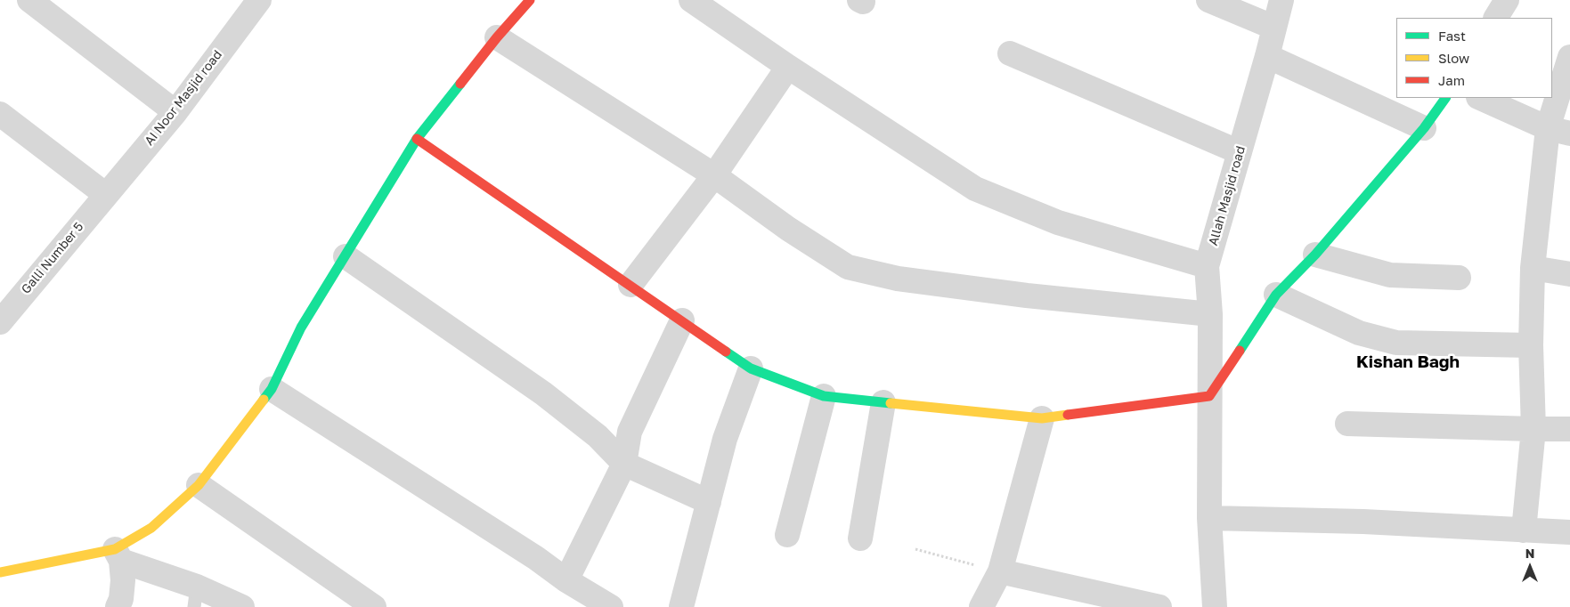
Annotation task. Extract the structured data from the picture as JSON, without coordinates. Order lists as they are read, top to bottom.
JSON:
{
  "streets": {
    "street": ["AI Noor Masjid road", "Allah Masjid road", "Galli Number 5"]
  },
  "crossings": [
    ["AI Noor Masjid road", "Galli Number 5"]
  ],
  "districts": ["Kishan Bagh"],
  "legend": ["Fast", "Slow", "Jam"],
  "north": "top"
}
